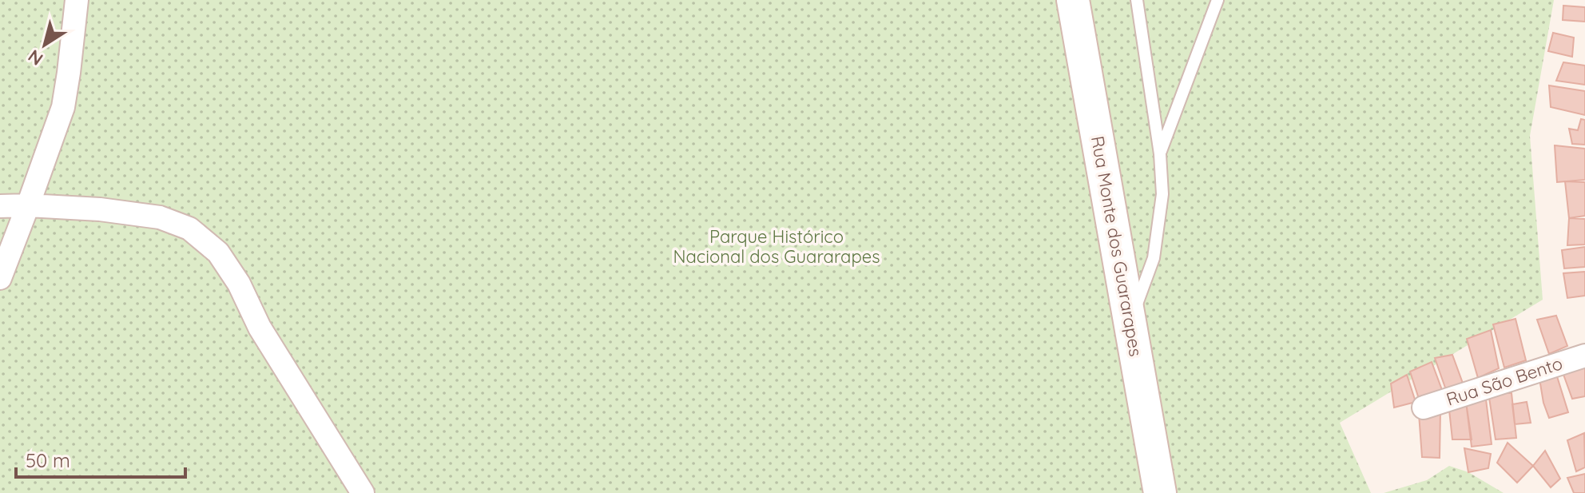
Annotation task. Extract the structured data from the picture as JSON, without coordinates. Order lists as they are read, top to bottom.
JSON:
{
  "streets": {
    "main road": ["Rua Monte dos Guararapes"],
    "street": ["Rua São Bento"]
  },
  "parks": ["Parque Histórico Nacional dos Guararapes"],
  "scale_bar": "50 m",
  "north": "bottom left"
}
